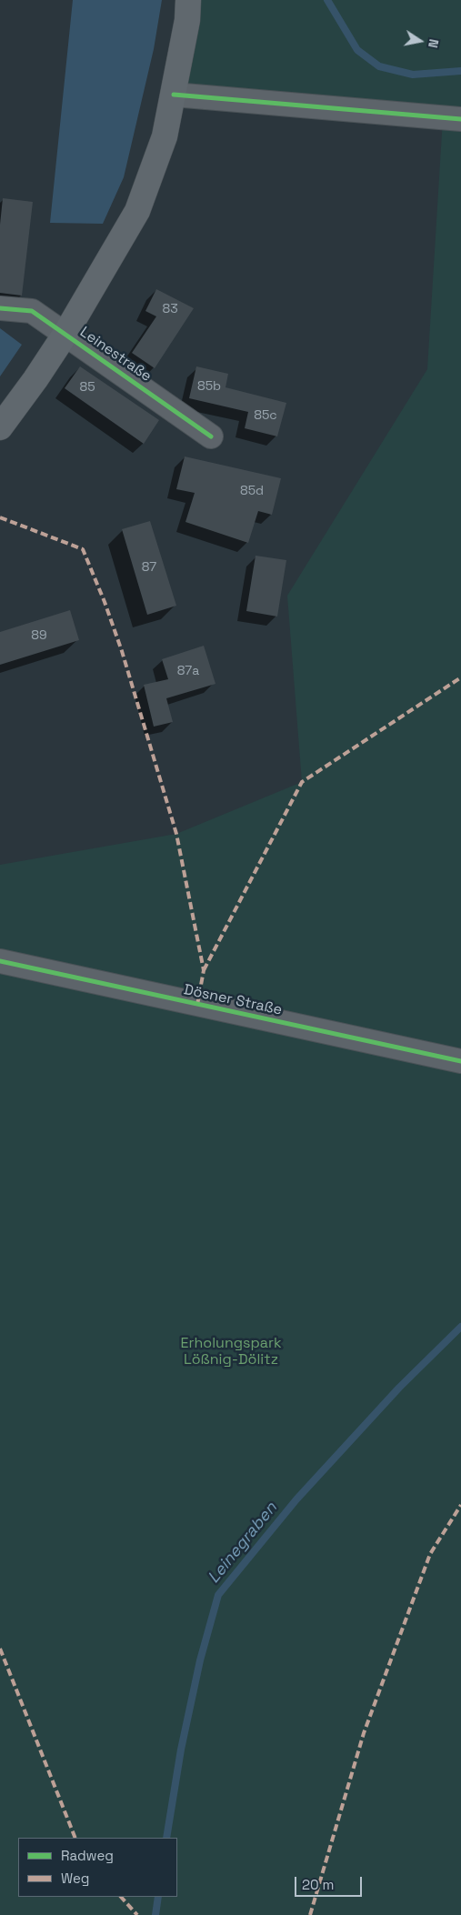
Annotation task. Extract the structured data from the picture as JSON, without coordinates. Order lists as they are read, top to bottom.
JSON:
{
  "streets": {
    "main road": ["Leinestraße"],
    "street": ["Dösner Straße"]
  },
  "water": ["Leinegraben"],
  "parks": ["Erholungspark Lößnig-Dölitz"],
  "house_numbers": [
    "83",
    "85b",
    "85",
    "85c",
    "85d",
    "87",
    "89",
    "87a"
  ],
  "legend": ["Radweg", "Weg"],
  "scale_bar": "20 m",
  "north": "right"
}
